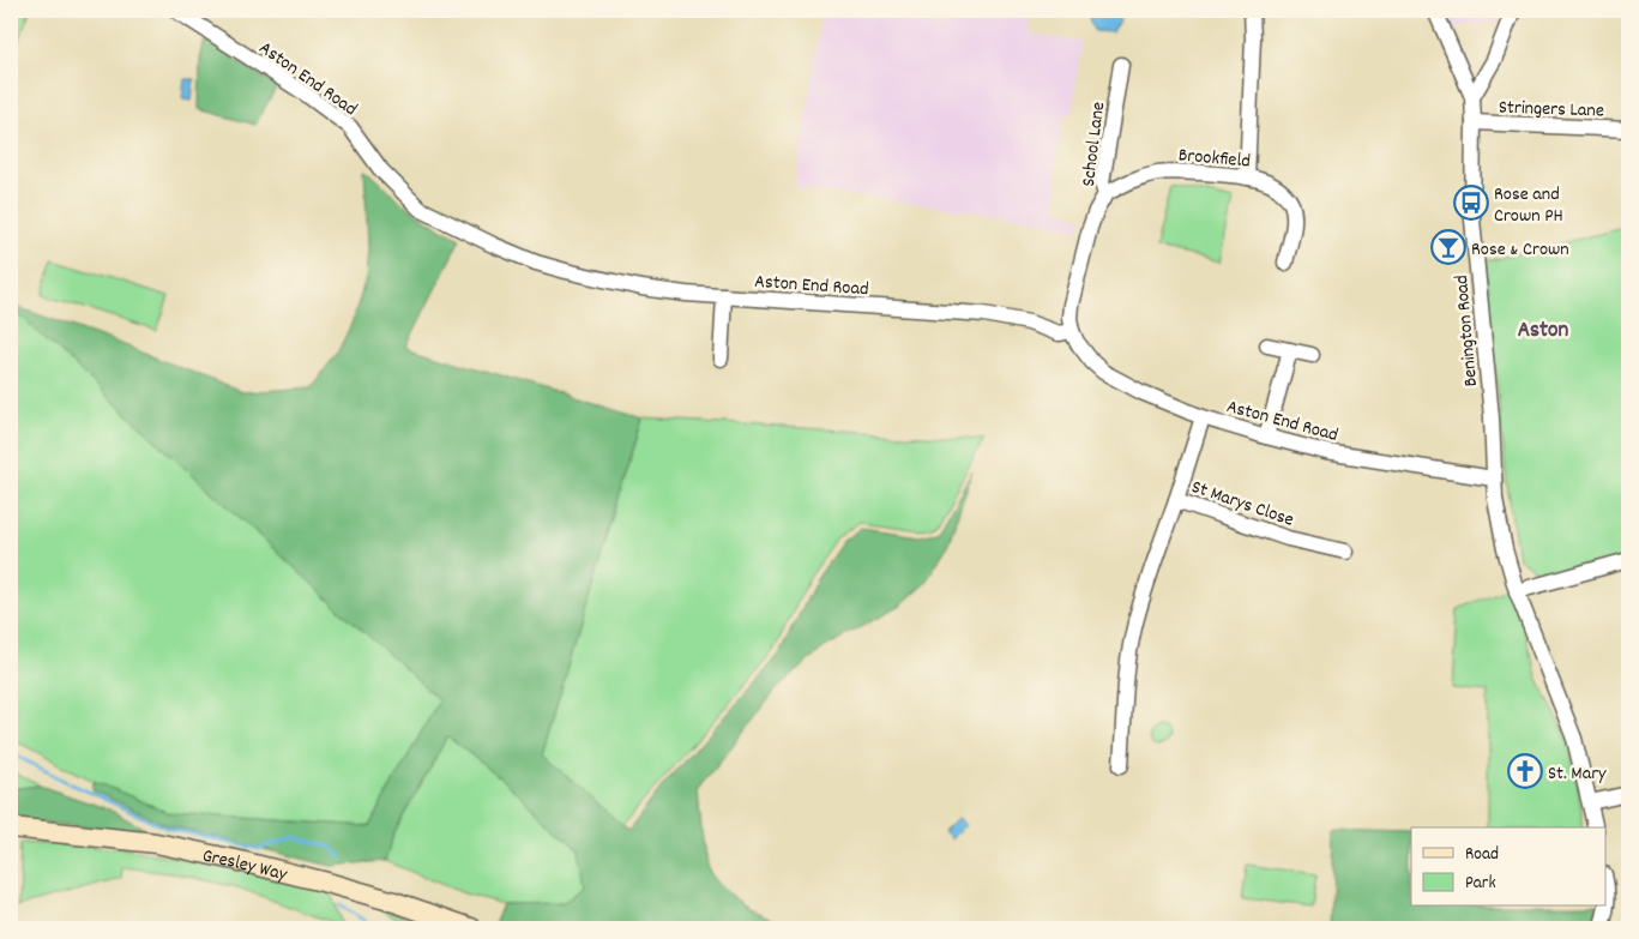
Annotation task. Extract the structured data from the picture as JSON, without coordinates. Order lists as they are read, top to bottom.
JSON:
{
  "streets": {
    "street": [
      "Aston End Road",
      "Stringers Lane",
      "School Lane",
      "Brookfield",
      "Benington Road",
      "St Marys Close",
      "Gresley Way"
    ]
  },
  "crossings": [
    ["Aston End Road", "School Lane"],
    ["Aston End Road", "Benington Road"],
    ["Aston End Road", "St Marys Close"],
    ["Stringers Lane", "Benington Road"],
    ["School Lane", "Brookfield"]
  ],
  "districts": ["Aston"],
  "places": {
    "bus stop": ["Rose and Crown PH"],
    "bar": ["Rose & Crown"],
    "church": ["St. Mary"]
  },
  "legend": ["Road", "Park"]
}
